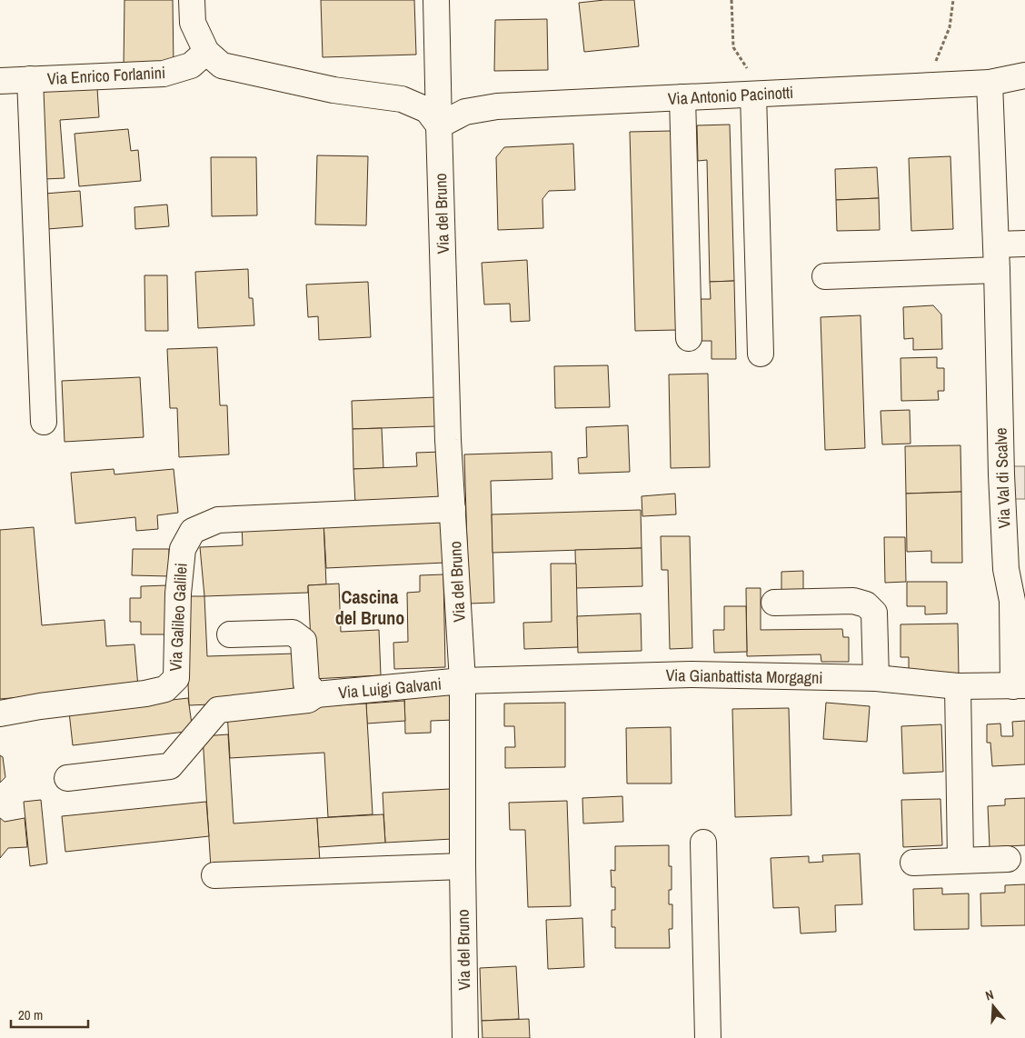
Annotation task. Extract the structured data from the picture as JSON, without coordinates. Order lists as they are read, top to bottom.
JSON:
{
  "streets": {
    "street": [
      "Via Enrico Forlanini",
      "Via Antonio Pacinotti",
      "Via del Bruno",
      "Via Val di Scalve",
      "Via Galileo Galilei",
      "Via Gianbattista Morgagni",
      "Via Luigi Galvani"
    ]
  },
  "crossings": [
    ["Via Antonio Pacinotti", "Via del Bruno"],
    ["Via Antonio Pacinotti", "Via Val di Scalve"],
    ["Via del Bruno", "Via Galileo Galilei"],
    ["Via del Bruno", "Via Gianbattista Morgagni"],
    ["Via del Bruno", "Via Luigi Galvani"],
    ["Via Val di Scalve", "Via Gianbattista Morgagni"],
    ["Via Gianbattista Morgagni", "Via Luigi Galvani"]
  ],
  "districts": ["Cascina del Bruno"],
  "scale_bar": "20 m",
  "north": "top"
}
